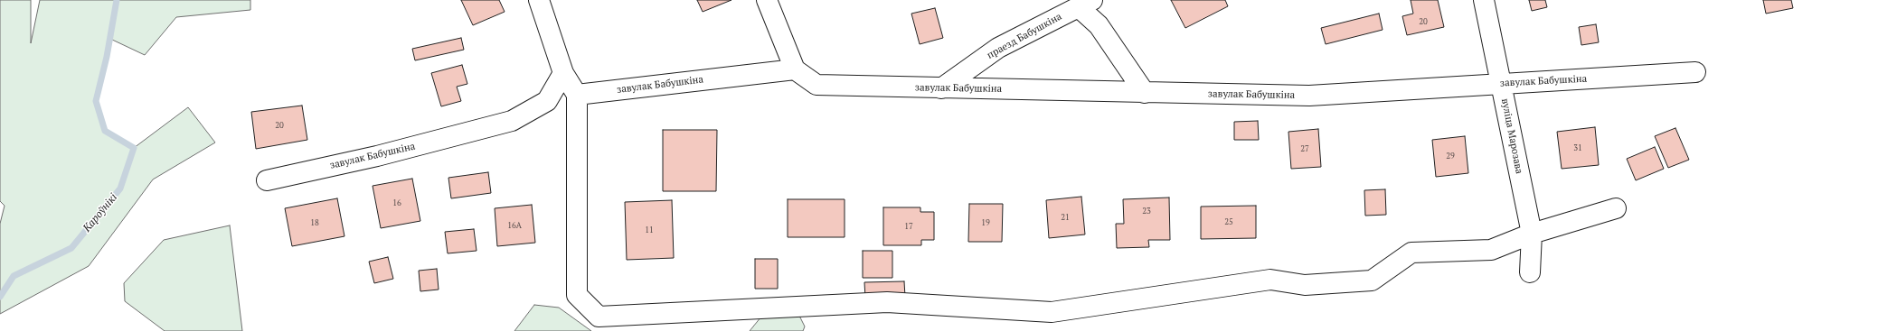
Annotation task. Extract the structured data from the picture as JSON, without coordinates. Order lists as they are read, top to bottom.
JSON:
{
  "streets": {
    "street": ["праезд Бабушкіна", "завулак Бабушкіна", "вуліца Марозава"]
  },
  "crossings": [
    ["праезд Бабушкіна", "завулак Бабушкіна"],
    ["завулак Бабушкіна", "вуліца Марозава"]
  ],
  "water": ["Кароўнікі"],
  "house_numbers": [
    "20",
    "20",
    "31",
    "27",
    "29",
    "16",
    "23",
    "21",
    "25",
    "18",
    "19",
    "16А",
    "17",
    "11"
  ]
}
